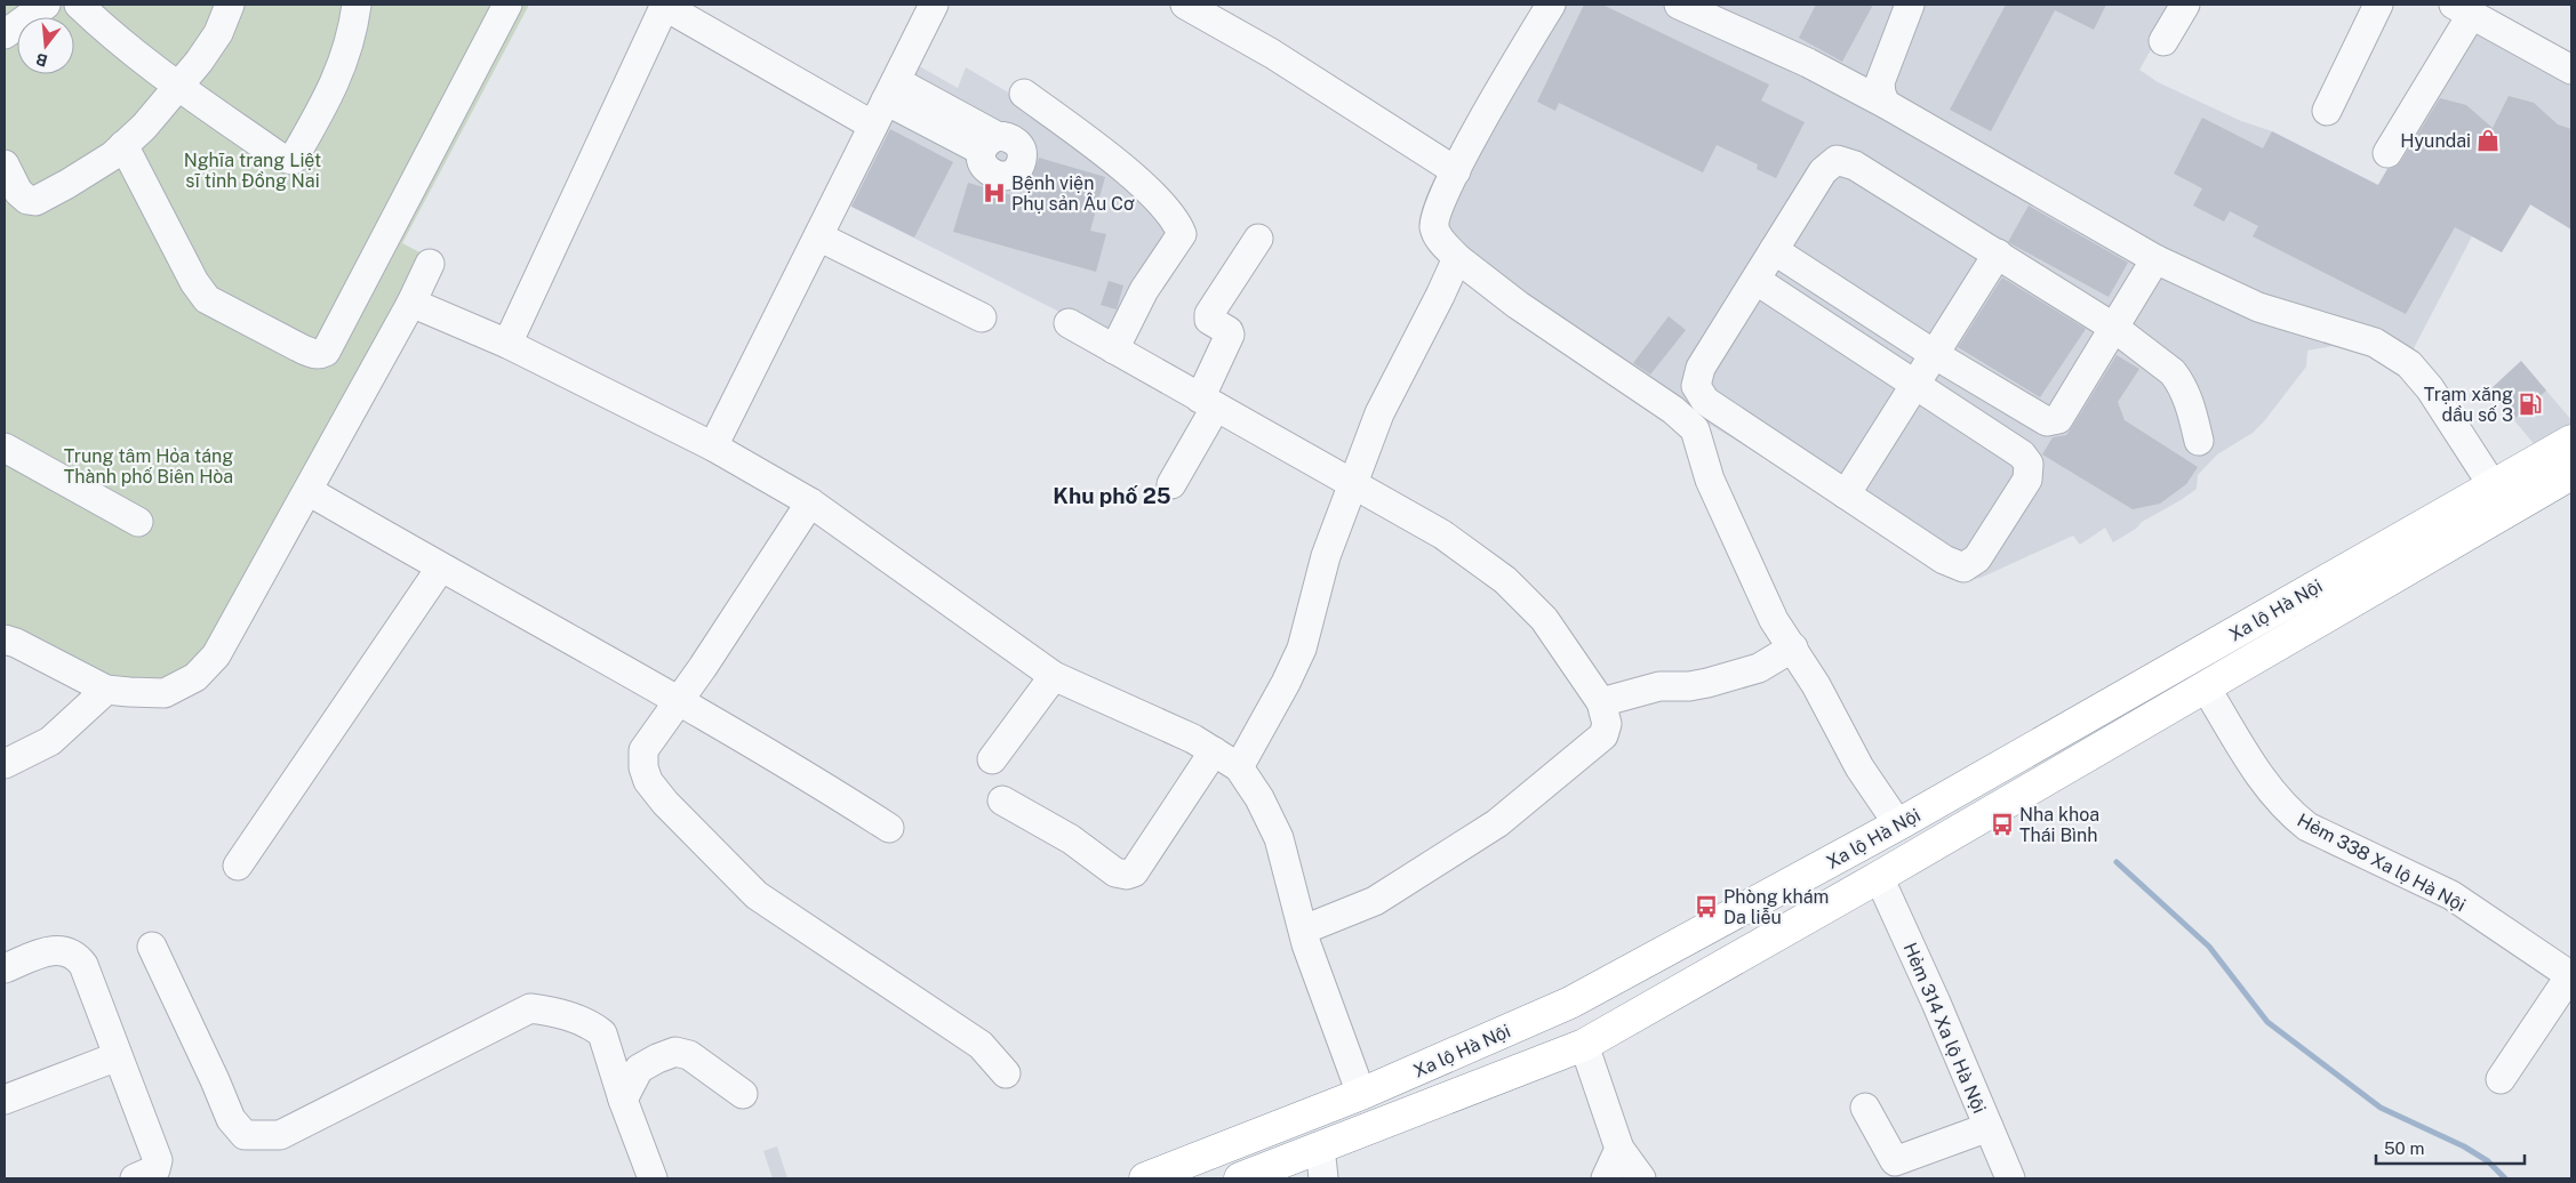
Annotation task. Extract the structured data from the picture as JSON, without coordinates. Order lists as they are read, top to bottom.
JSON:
{
  "streets": {
    "highway": ["Xa lộ Hà Nội"],
    "street": ["Hẻm 338 Xa lộ Hà Nội", "Hẻm 314 Xa lộ Hà Nội"]
  },
  "crossings": [
    ["Xa lộ Hà Nội", "Hẻm 338 Xa lộ Hà Nội"],
    ["Xa lộ Hà Nội", "Hẻm 314 Xa lộ Hà Nội"]
  ],
  "districts": ["Khu phố 25"],
  "parks": ["Nghĩa trang Liệt sĩ tỉnh Đồng Nai", "Trung tâm Hỏa táng Thành phố Biên Hòa"],
  "places": {
    "shop": ["Hyundai"],
    "hospital": ["Bệnh viện Phụ sản Âu Cơ"],
    "fuel station": ["Trạm xăng dầu số 3"],
    "bus stop": ["Nha khoa Thái Bình", "Phòng khám Da liễu"]
  },
  "scale_bar": "50 m",
  "north": "bottom"
}
